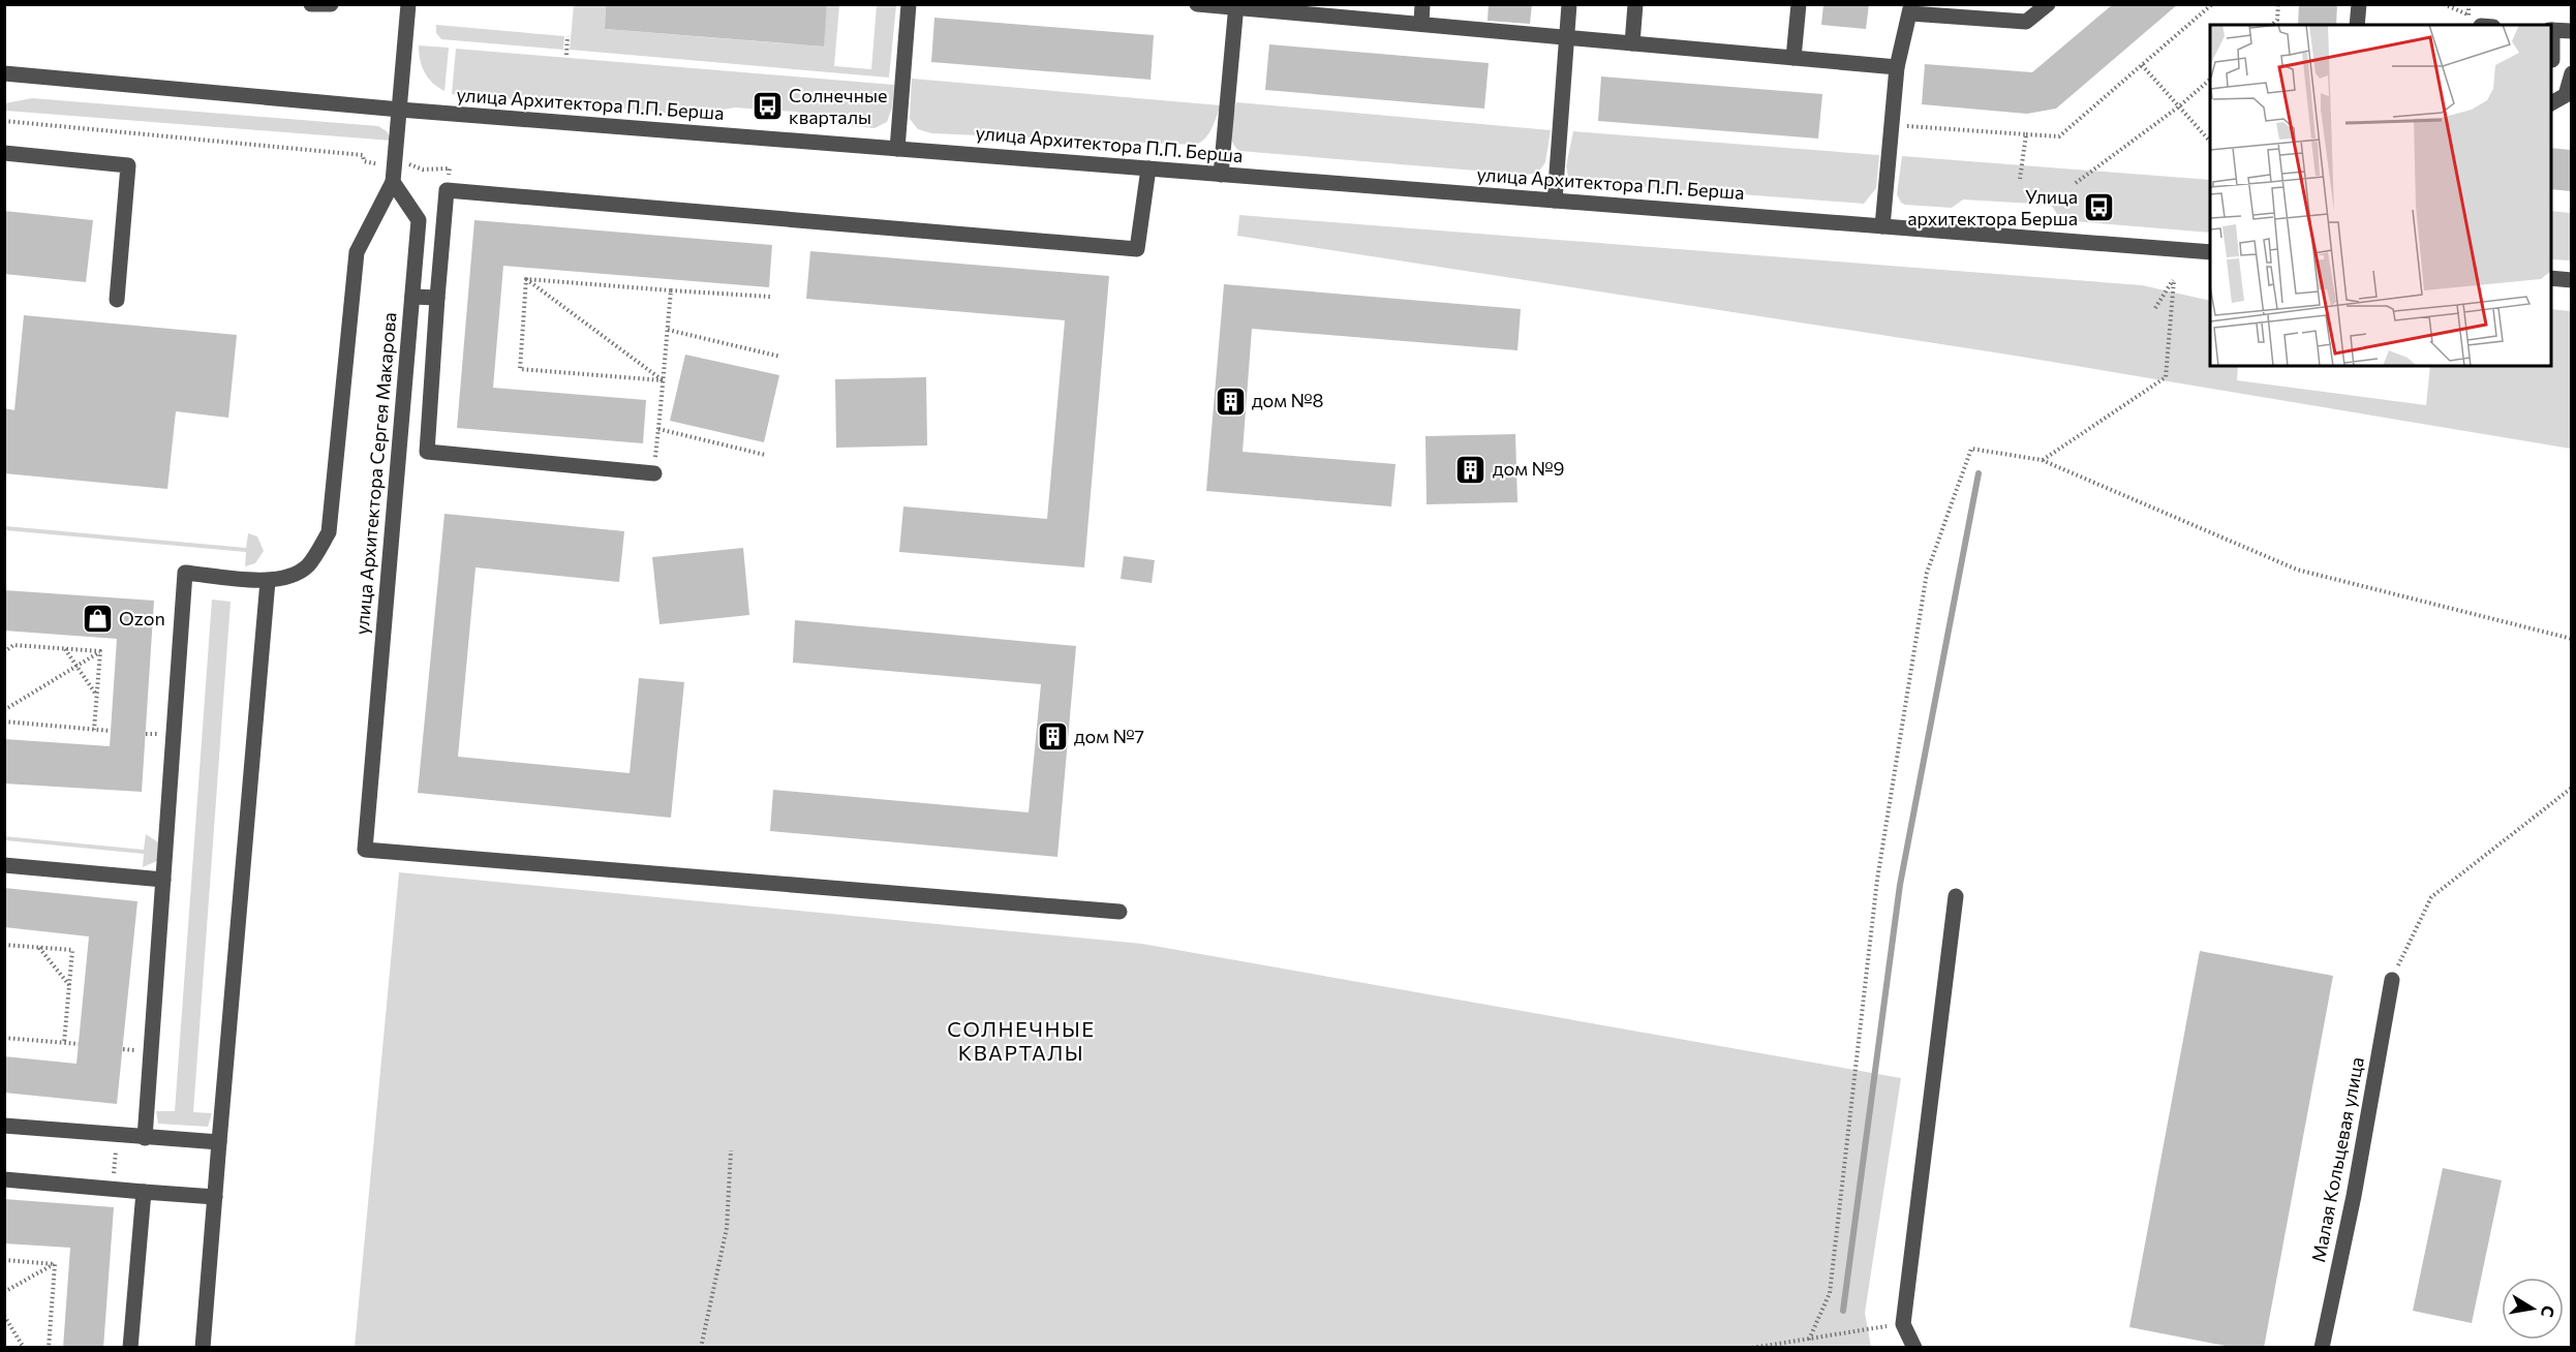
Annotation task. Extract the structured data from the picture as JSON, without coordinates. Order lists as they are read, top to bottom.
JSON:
{
  "streets": {
    "street": ["улица Архитектора П.П. Берша", "улица Архитектора Сергея Макарова", "Малая Кольцевая улица"]
  },
  "districts": ["СОЛНЕЧНЫЕ КВАРТАЛЫ"],
  "places": {
    "bus stop": ["Солнечные кварталы", "Улица архитектора Берша"],
    "building": ["дом №8", "дом №9", "дом №7"],
    "shop": ["Ozon"]
  },
  "north": "right"
}
